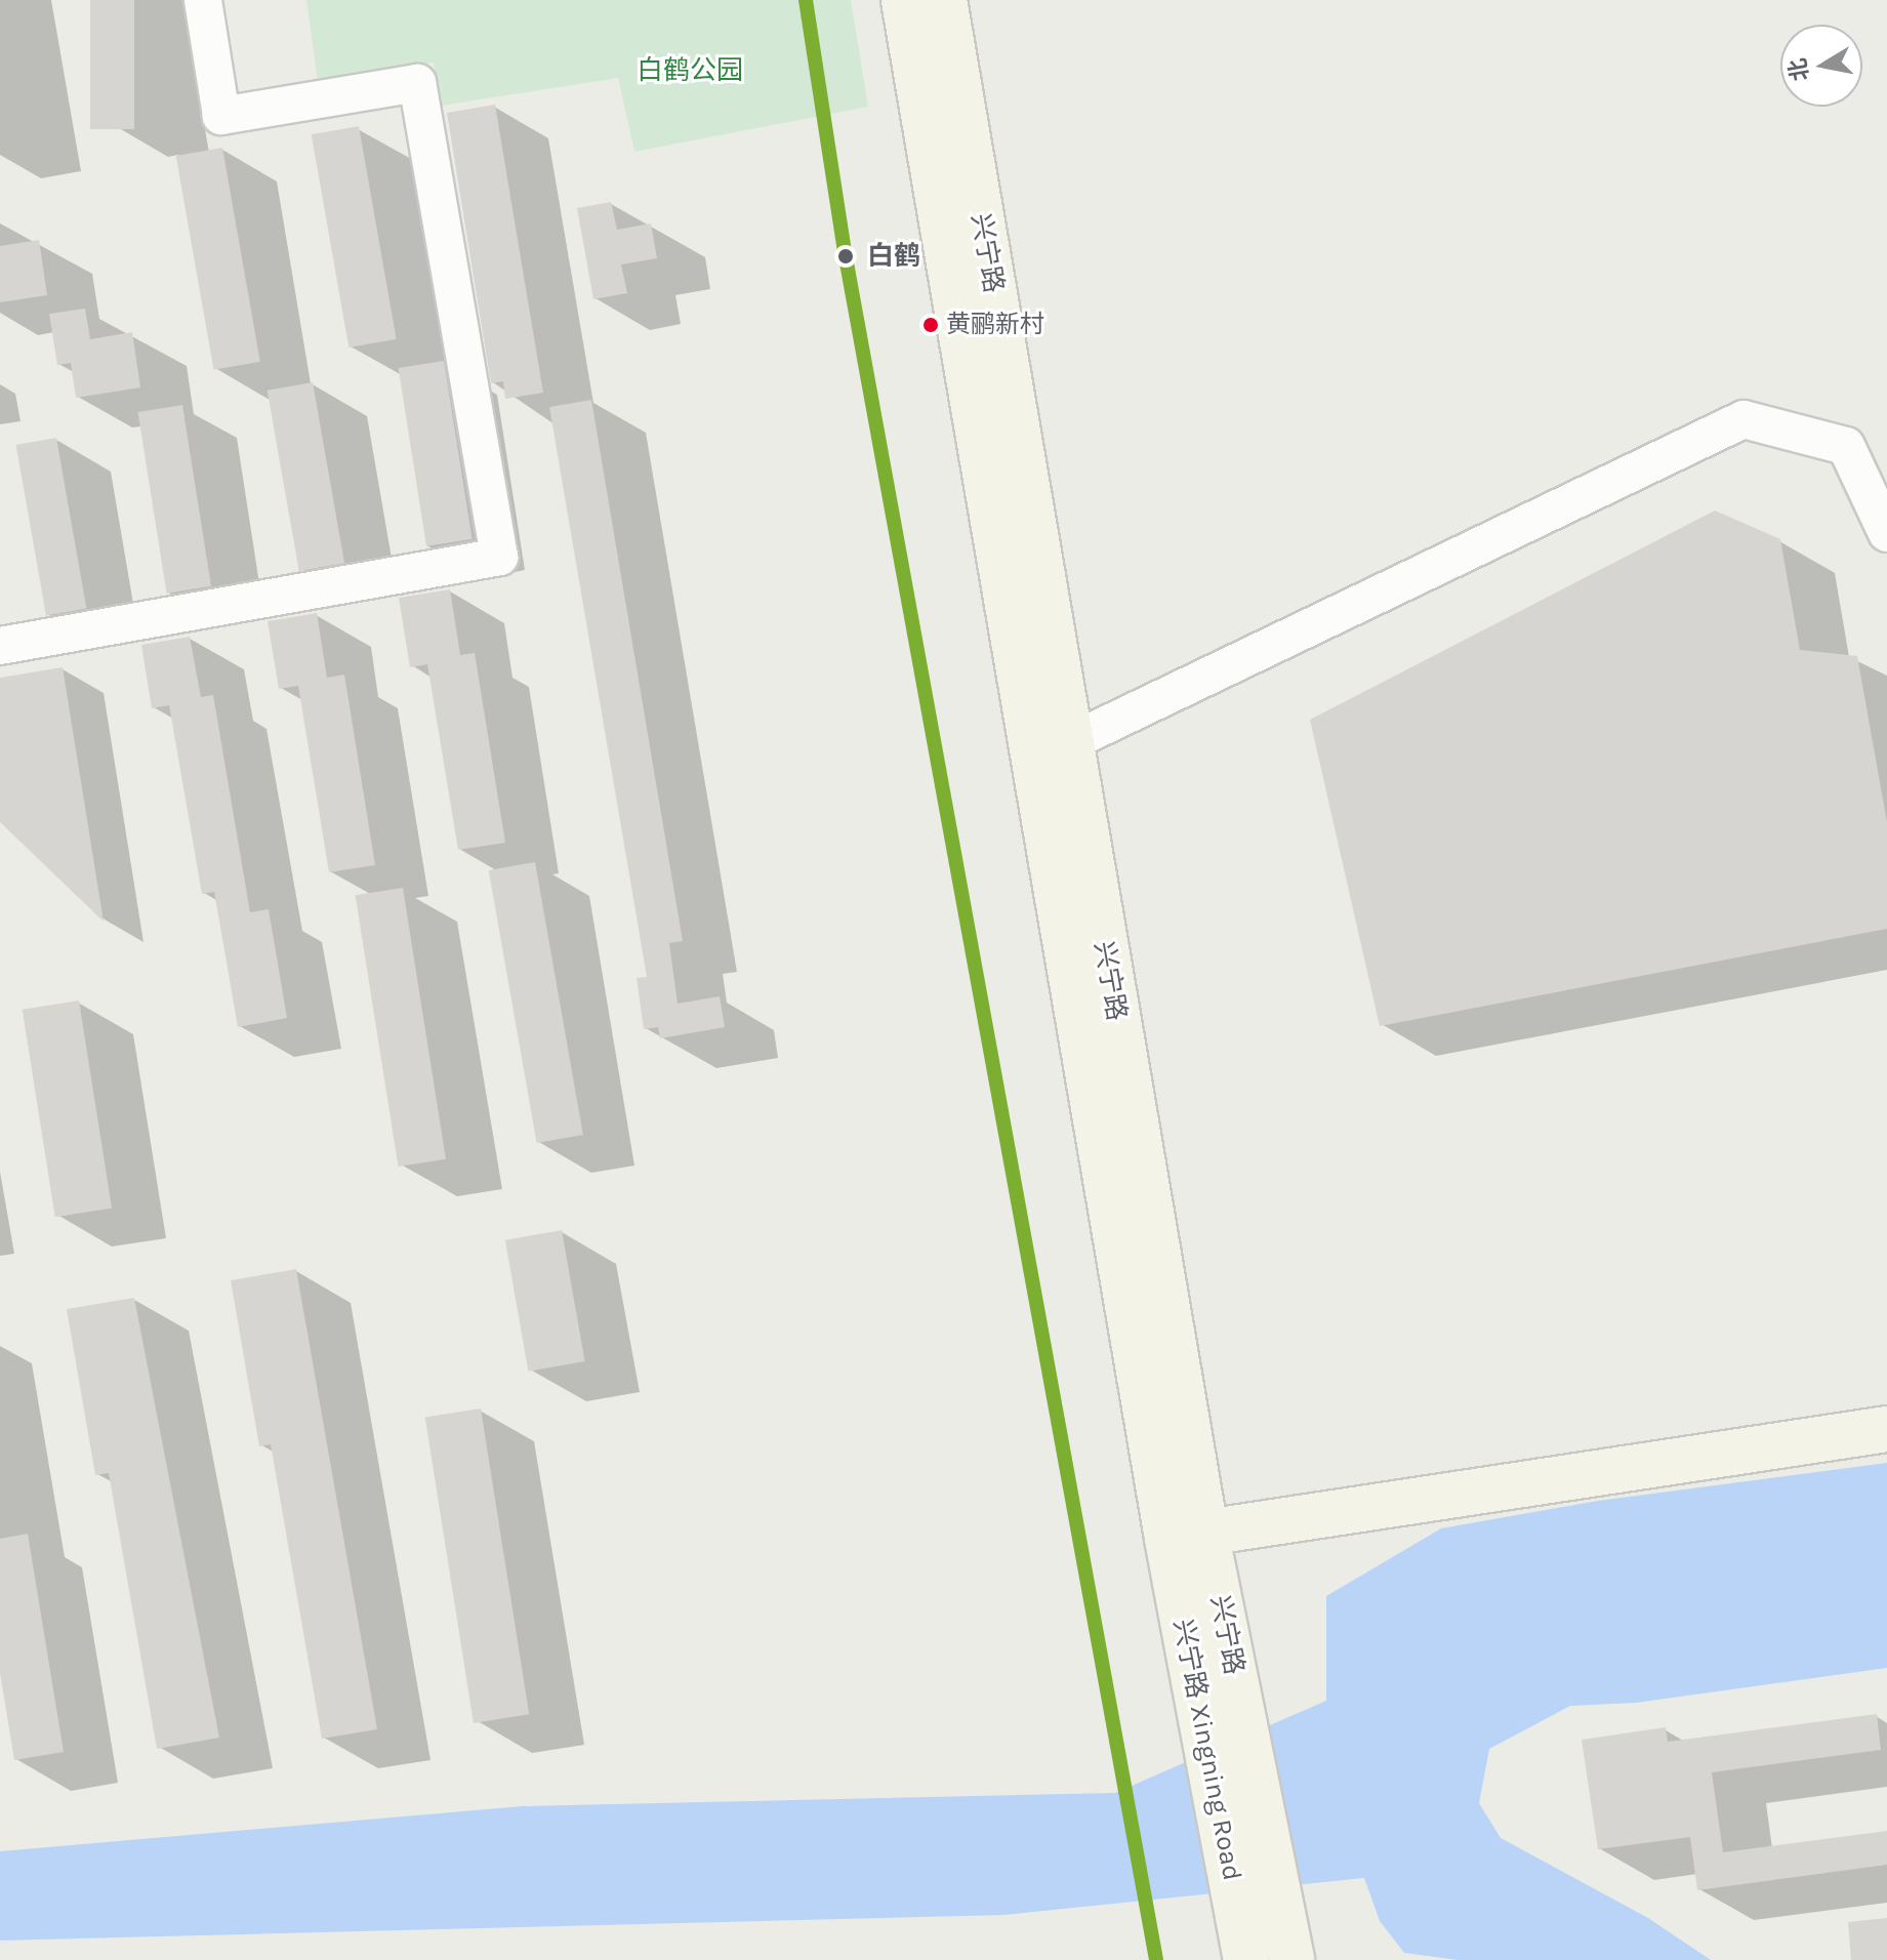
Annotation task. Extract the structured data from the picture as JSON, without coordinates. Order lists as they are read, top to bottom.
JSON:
{
  "streets": {
    "main road": ["兴宁路", "兴宁路 Xingning Road"]
  },
  "crossings": [
    ["兴宁路", "兴宁路 Xingning Road"]
  ],
  "parks": ["白鹤公园"],
  "places": ["白鹤", "黄鹂新村"],
  "north": "left"
}
